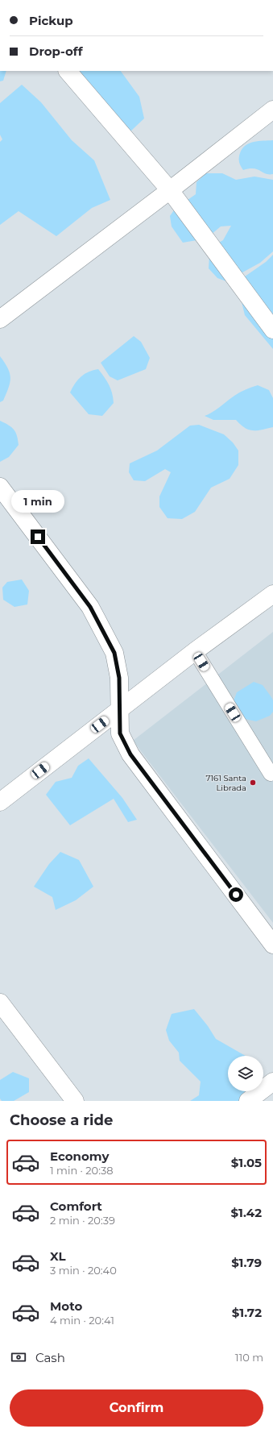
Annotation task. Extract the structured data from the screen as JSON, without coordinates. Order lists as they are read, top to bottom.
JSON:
{
  "places": ["7161 Santa Librada"],
  "page": {
    "banner": ["Pickup", "Drop-off"],
    "bubble": "1 min",
    "heading": "Choose a ride",
    "list": [
      {
        "name": "Economy",
        "note": "1 min · 20:38",
        "value": "$1.05"
      },
      {
        "name": "Comfort",
        "note": "2 min · 20:39",
        "value": "$1.42"
      },
      {
        "name": "XL",
        "note": "3 min · 20:40",
        "value": "$1.79"
      },
      {
        "name": "Moto",
        "note": "4 min · 20:41",
        "value": "$1.72"
      }
    ],
    "pay": ["Cash", "110 m"],
    "buttons": "Confirm"
  }
}
